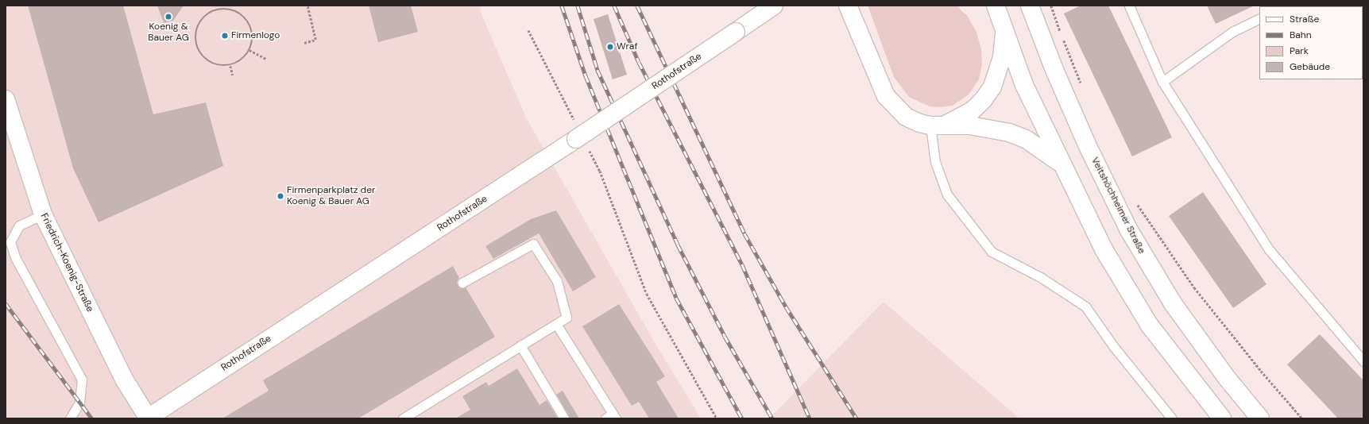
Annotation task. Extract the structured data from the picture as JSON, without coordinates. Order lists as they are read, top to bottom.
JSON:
{
  "streets": {
    "main road": ["Rothofstraße", "Veitshöchheimer Straße", "Friedrich-Koenig-Straße"]
  },
  "crossings": [
    ["Rothofstraße", "Friedrich-Koenig-Straße"]
  ],
  "places": [
    "Koenig & Bauer AG",
    "Firmenlogo",
    "Wraf",
    "Firmenparkplatz der Koenig & Bauer AG"
  ],
  "legend": [
    "Straße",
    "Bahn",
    "Park",
    "Gebäude"
  ]
}
